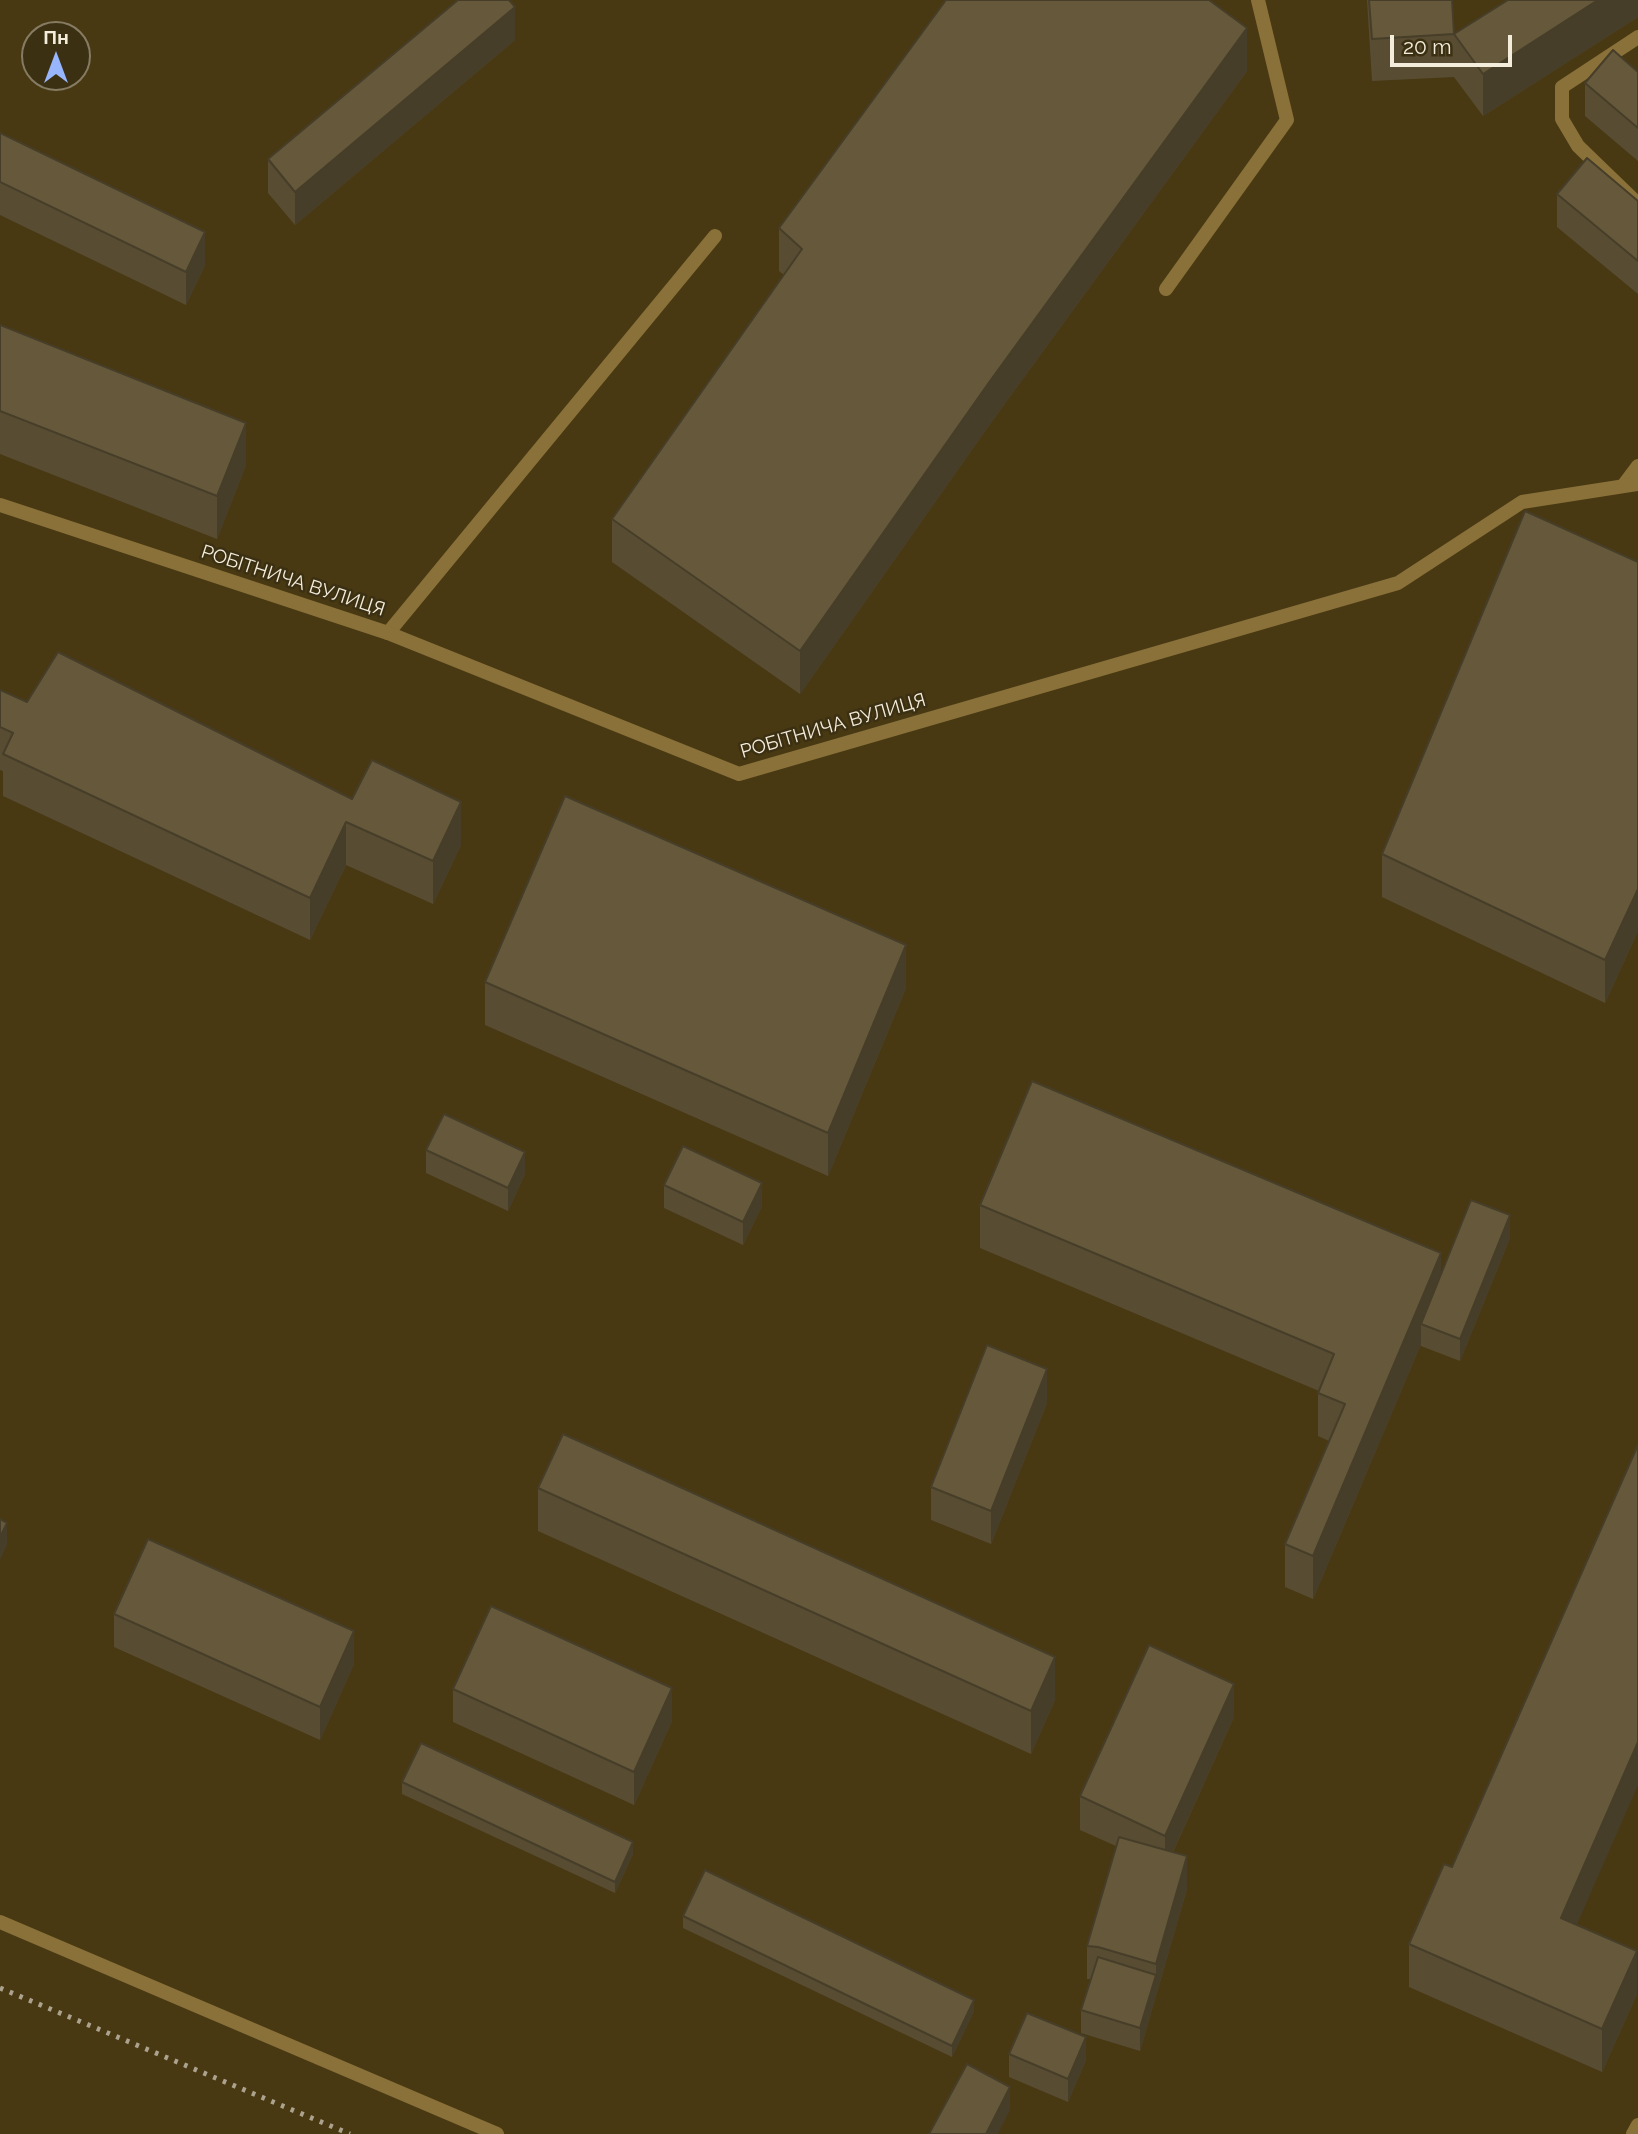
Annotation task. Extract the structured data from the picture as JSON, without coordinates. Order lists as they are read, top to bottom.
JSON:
{
  "streets": {
    "street": ["РОБІТНИЧА ВУЛИЦЯ"]
  },
  "scale_bar": "20 m",
  "north": "top"
}
